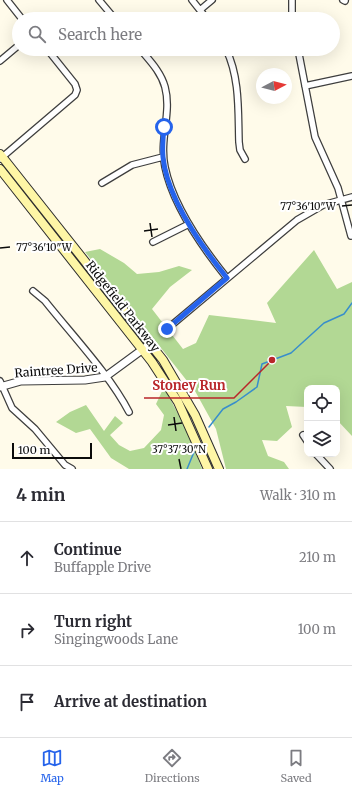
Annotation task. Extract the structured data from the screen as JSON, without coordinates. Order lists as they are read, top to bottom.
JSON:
{
  "streets": {
    "main road": ["Ridgefield Parkway"],
    "street": ["Raintree Drive"]
  },
  "crossings": [
    ["Ridgefield Parkway", "Raintree Drive"]
  ],
  "places": ["Stoney Run"],
  "scale_bar": "100 m",
  "north": "right",
  "page": {
    "search": "Search here",
    "scale": "100 m",
    "heading": ["4 min", "Walk · 310 m"],
    "list": [
      ["Continue", "Buffapple Drive", "210 m"],
      ["Turn right", "Singingwoods Lane", "100 m"],
      "Arrive at destination"
    ],
    "nav": ["Map", "Directions", "Saved"]
  },
  "coordinates": ["77°36'10\"W", "37°37'30\"N"]
}
